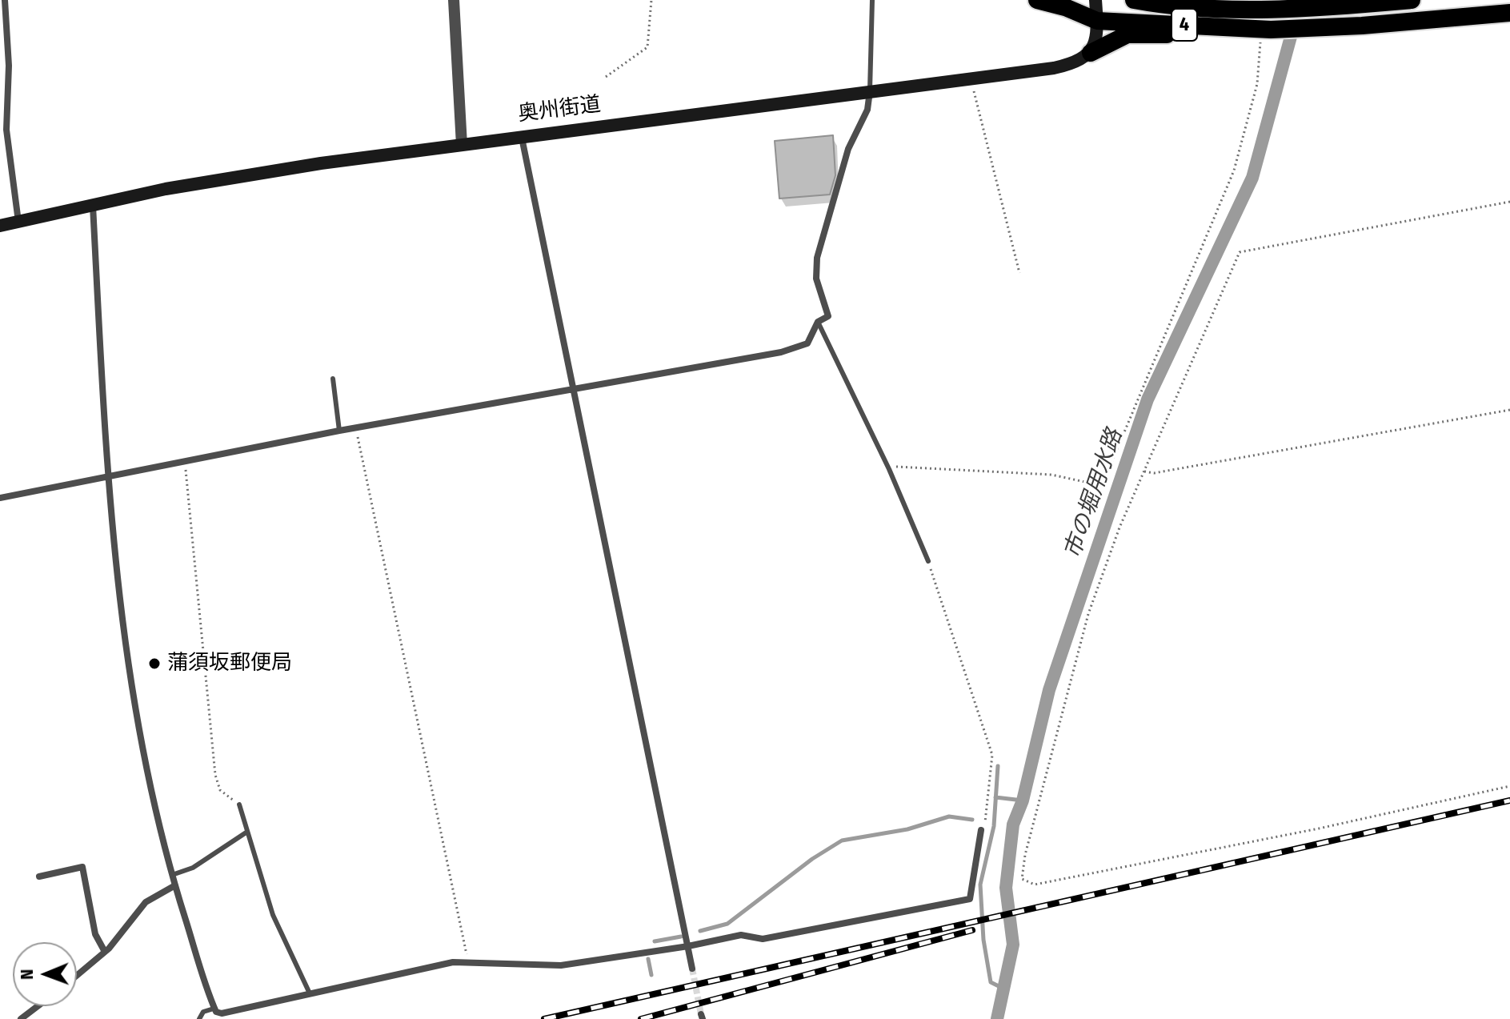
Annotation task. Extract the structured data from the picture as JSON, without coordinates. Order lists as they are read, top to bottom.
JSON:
{
  "streets": {
    "highway": ["4"],
    "main road": ["奥州街道"]
  },
  "water": ["市の堀用水路"],
  "places": ["蒲須坂郵便局"],
  "north": "left"
}
